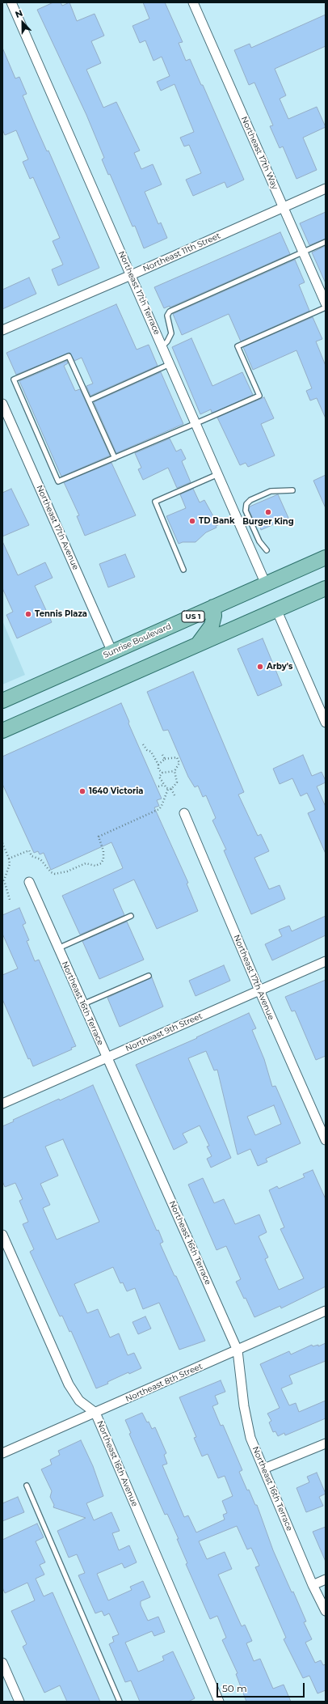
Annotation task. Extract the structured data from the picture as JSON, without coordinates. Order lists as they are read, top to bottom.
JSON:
{
  "streets": {
    "main road": ["US 1", "Sunrise Boulevard"],
    "street": [
      "Northeast 17th Way",
      "Northeast 11th Street",
      "Northeast 17th Terrace",
      "Northeast 17th Avenue",
      "Northeast 16th Terrace",
      "Northeast 9th Street",
      "Northeast 8th Street",
      "Northeast 16th Avenue"
    ]
  },
  "crossings": [
    ["Northeast 17th Way", "Northeast 11th Street"],
    ["Northeast 11th Street", "Northeast 17th Terrace"],
    ["Northeast 17th Terrace", "Sunrise Boulevard"],
    ["Northeast 17th Avenue", "Sunrise Boulevard"],
    ["Northeast 17th Avenue", "Northeast 9th Street"],
    ["Northeast 16th Terrace", "Northeast 9th Street"],
    ["Northeast 16th Terrace", "Northeast 8th Street"],
    ["Northeast 8th Street", "Northeast 16th Avenue"]
  ],
  "places": [
    "Burger King",
    "TD Bank",
    "Tennis Plaza",
    "Arby's",
    "1640 Victoria"
  ],
  "scale_bar": "50 m",
  "north": "top"
}
